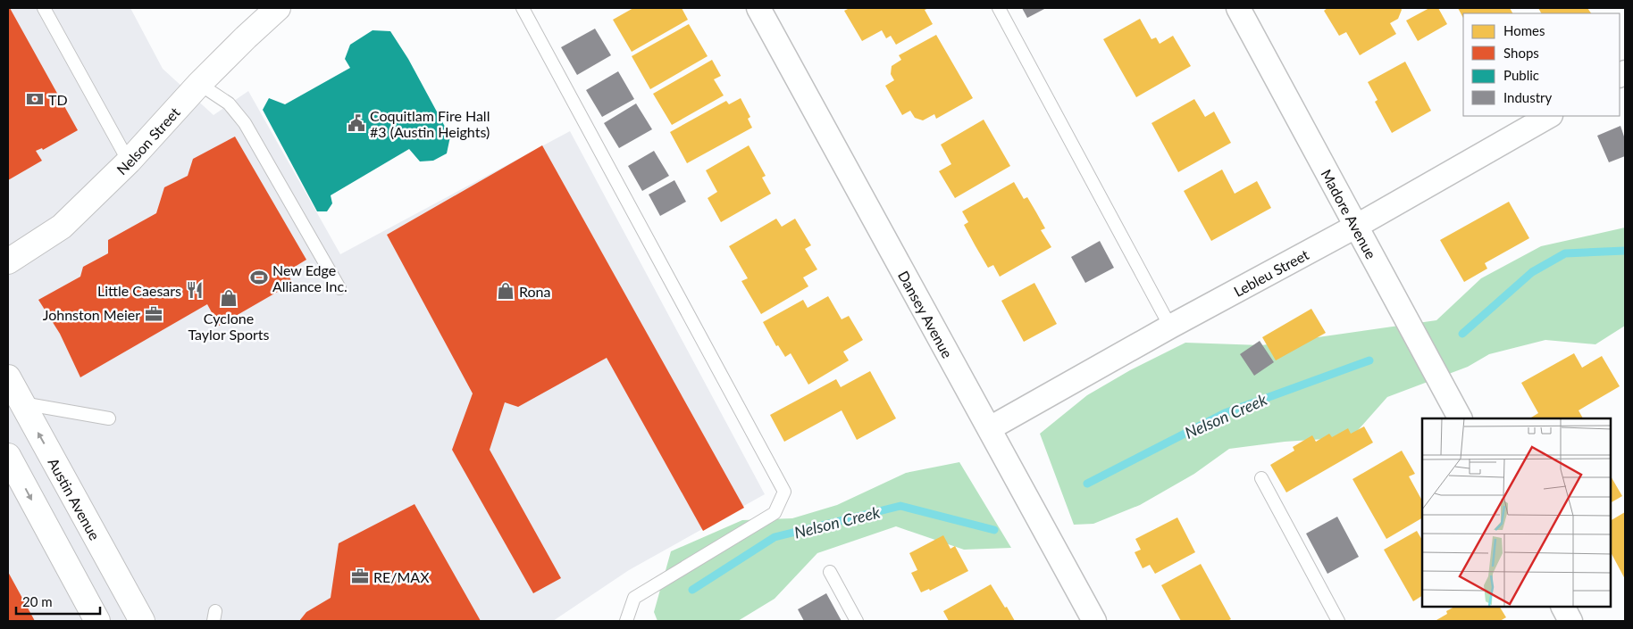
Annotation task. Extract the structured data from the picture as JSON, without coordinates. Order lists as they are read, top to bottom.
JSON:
{
  "streets": {
    "main road": ["Nelson Street", "Austin Avenue"],
    "street": ["Madore Avenue", "Lebleu Street", "Dansey Avenue"]
  },
  "crossings": [
    ["Madore Avenue", "Lebleu Street"],
    ["Lebleu Street", "Dansey Avenue"]
  ],
  "water": ["Nelson Creek"],
  "places": {
    "bank": ["TD"],
    "public building": ["Coquitlam Fire Hall #3 (Austin Heights)"],
    "sports": ["New Edge Alliance Inc."],
    "restaurant": ["Little Caesars"],
    "shop": ["Rona", "Cyclone Taylor Sports"],
    "office": ["Johnston Meier", "RE/MAX"]
  },
  "legend": [
    "Homes",
    "Shops",
    "Public",
    "Industry"
  ],
  "scale_bar": "20 m"
}
